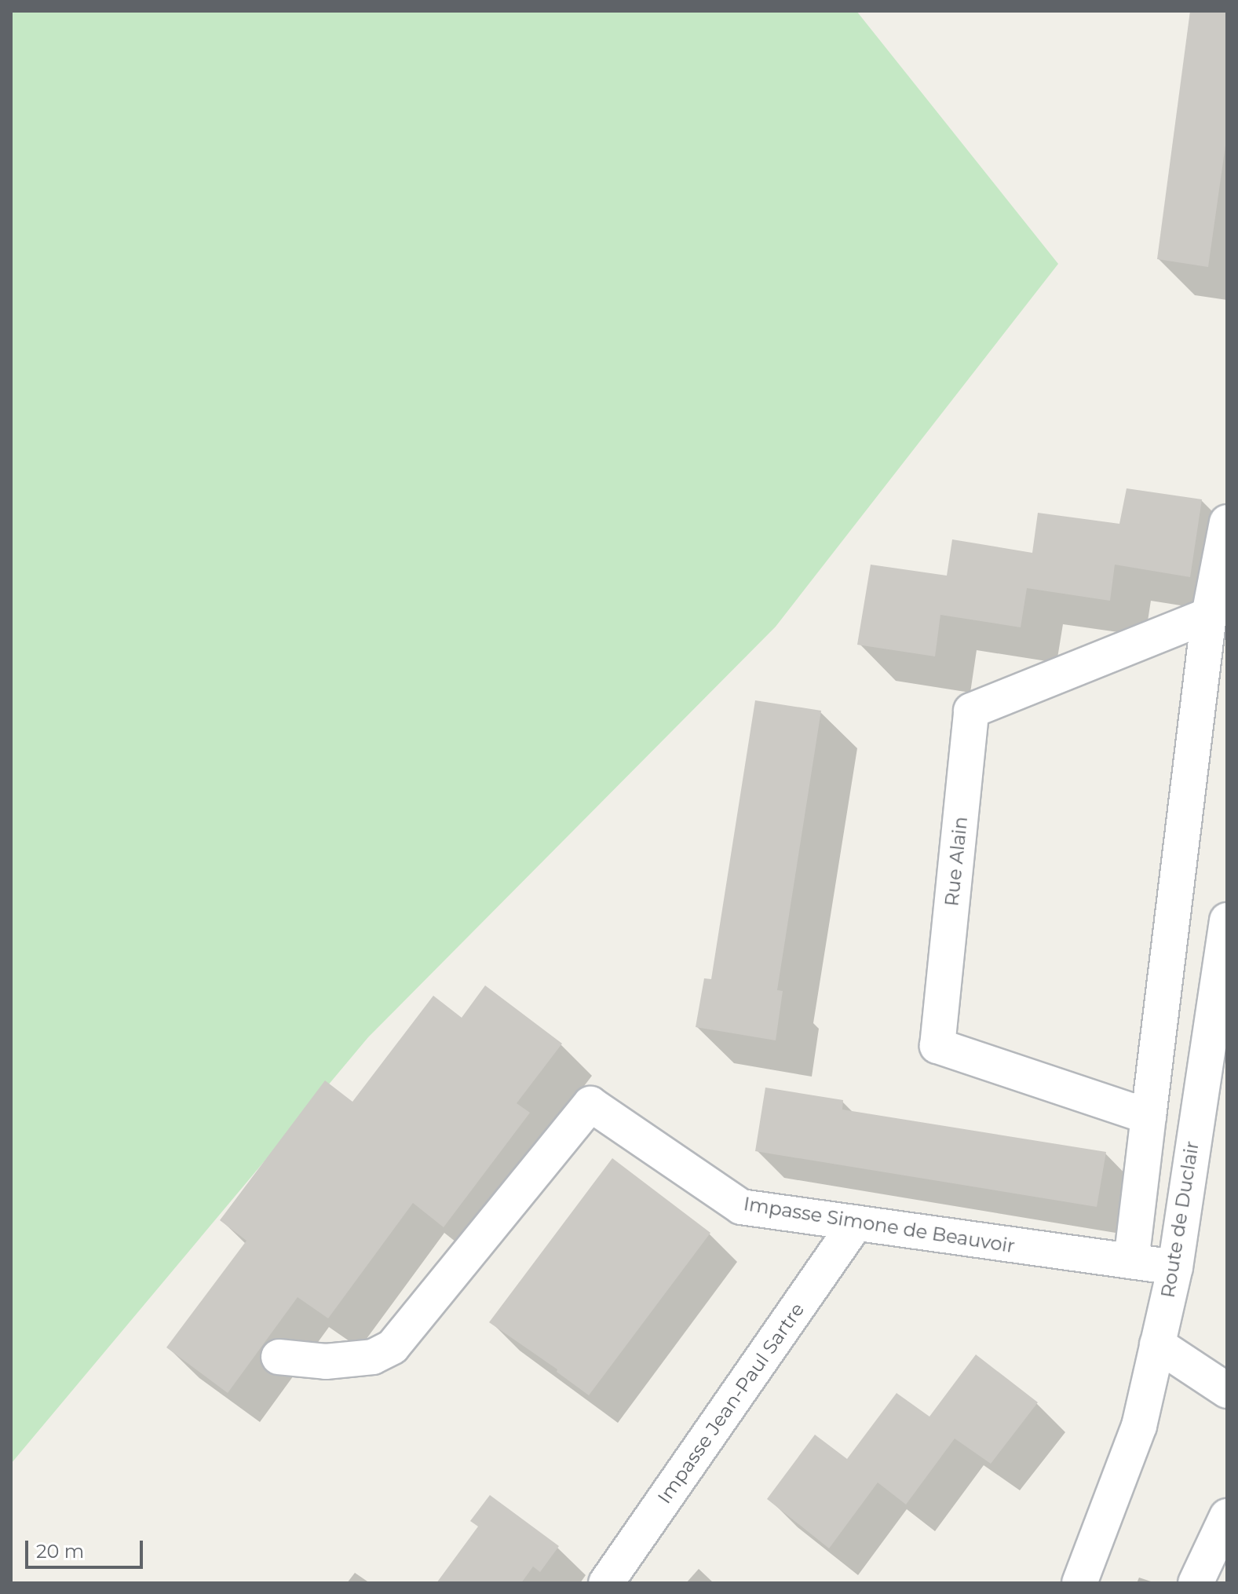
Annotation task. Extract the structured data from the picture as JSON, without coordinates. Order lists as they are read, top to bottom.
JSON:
{
  "streets": {
    "street": [
      "Rue Alain",
      "Route de Duclair",
      "Impasse Simone de Beauvoir",
      "Impasse Jean-Paul Sartre"
    ]
  },
  "crossings": [
    ["Route de Duclair", "Impasse Simone de Beauvoir"],
    ["Impasse Simone de Beauvoir", "Impasse Jean-Paul Sartre"]
  ],
  "scale_bar": "20 m"
}
